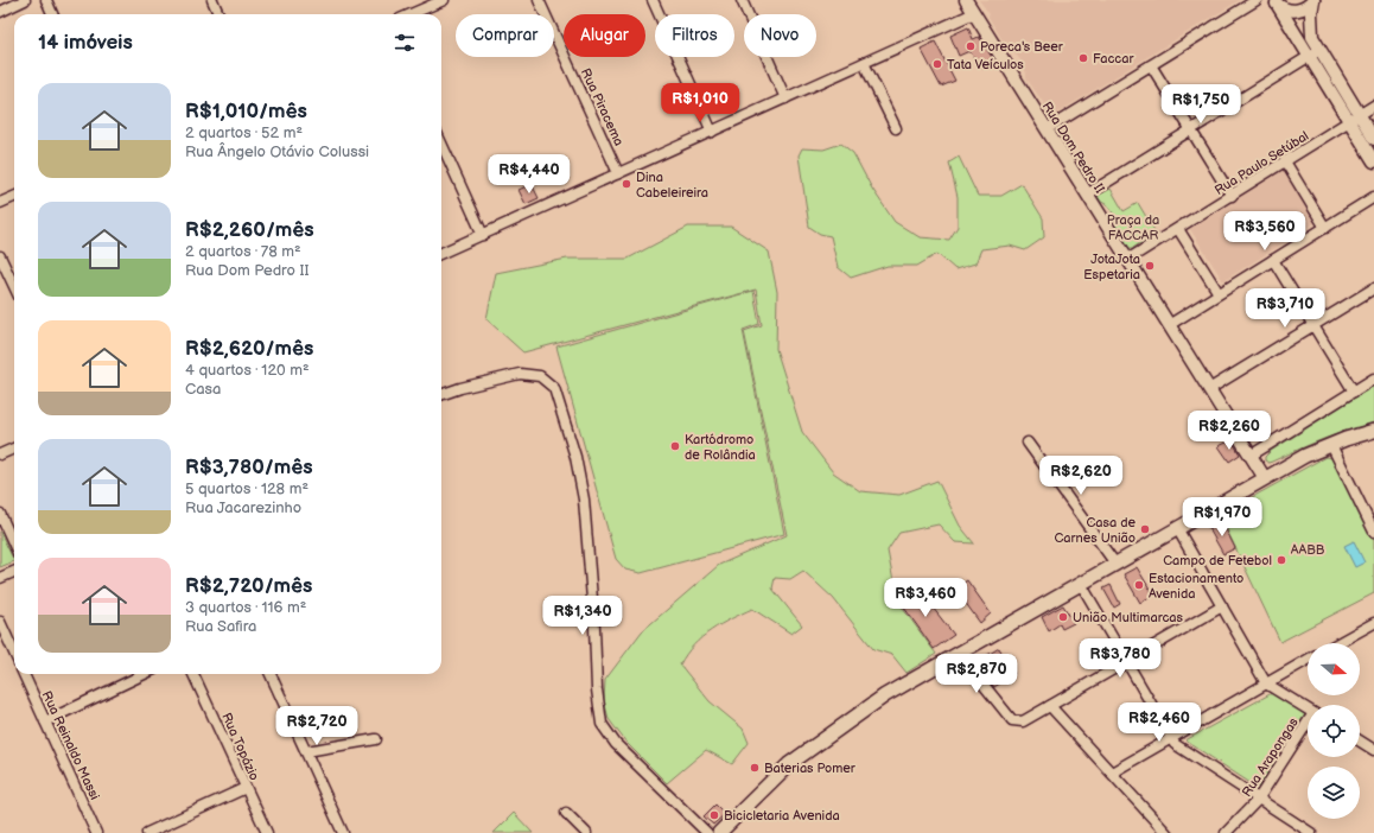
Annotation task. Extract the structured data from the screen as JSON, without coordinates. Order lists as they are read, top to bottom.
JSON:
{
  "streets": {
    "street": [
      "Rua Piracema",
      "Rua Dom Pedro II",
      "Rua Paulo Setúbal",
      "Rua Reinaldo Massi",
      "Rua Topázio",
      "Rua Arapongas"
    ]
  },
  "crossings": [
    ["Rua Dom Pedro II", "Rua Paulo Setúbal"]
  ],
  "parks": ["Praça da FACCAR", "AABB"],
  "places": [
    "Poreca's Beer",
    "Faccar",
    "Tata Veículos",
    "Dina Cabeleireira",
    "JotaJota Espetaria",
    "Kartódromo de Rolândia",
    "Casa de Carnes União",
    "Campo de Fetebol",
    "Estacionamento Avenida",
    "União Multimarcas",
    "Baterias Pomer",
    "Bicicletaria Avenida"
  ],
  "north": "right",
  "page": {
    "chip": [
      "Comprar",
      "Alugar",
      "Filtros",
      "Novo"
    ],
    "heading": "14 imóveis",
    "list": [
      {
        "name": "R$1,010/mês",
        "note": "2 quartos · 52 m² · Rua Ângelo Otávio Colussi"
      },
      {
        "name": "R$2,260/mês",
        "note": "2 quartos · 78 m² · Rua Dom Pedro II"
      },
      {
        "name": "R$2,620/mês",
        "note": "4 quartos · 120 m² · Casa"
      },
      {
        "name": "R$3,780/mês",
        "note": "5 quartos · 128 m² · Rua Jacarezinho"
      },
      {
        "name": "R$2,720/mês",
        "note": "3 quartos · 116 m² · Rua Safira"
      }
    ],
    "price": [
      "R$1,010",
      "R$1,750",
      "R$4,440",
      "R$3,560",
      "R$3,710",
      "R$2,260",
      "R$2,620",
      "R$1,970",
      "R$3,460",
      "R$1,340",
      "R$3,780",
      "R$2,870",
      "R$2,460",
      "R$2,720"
    ]
  }
}
